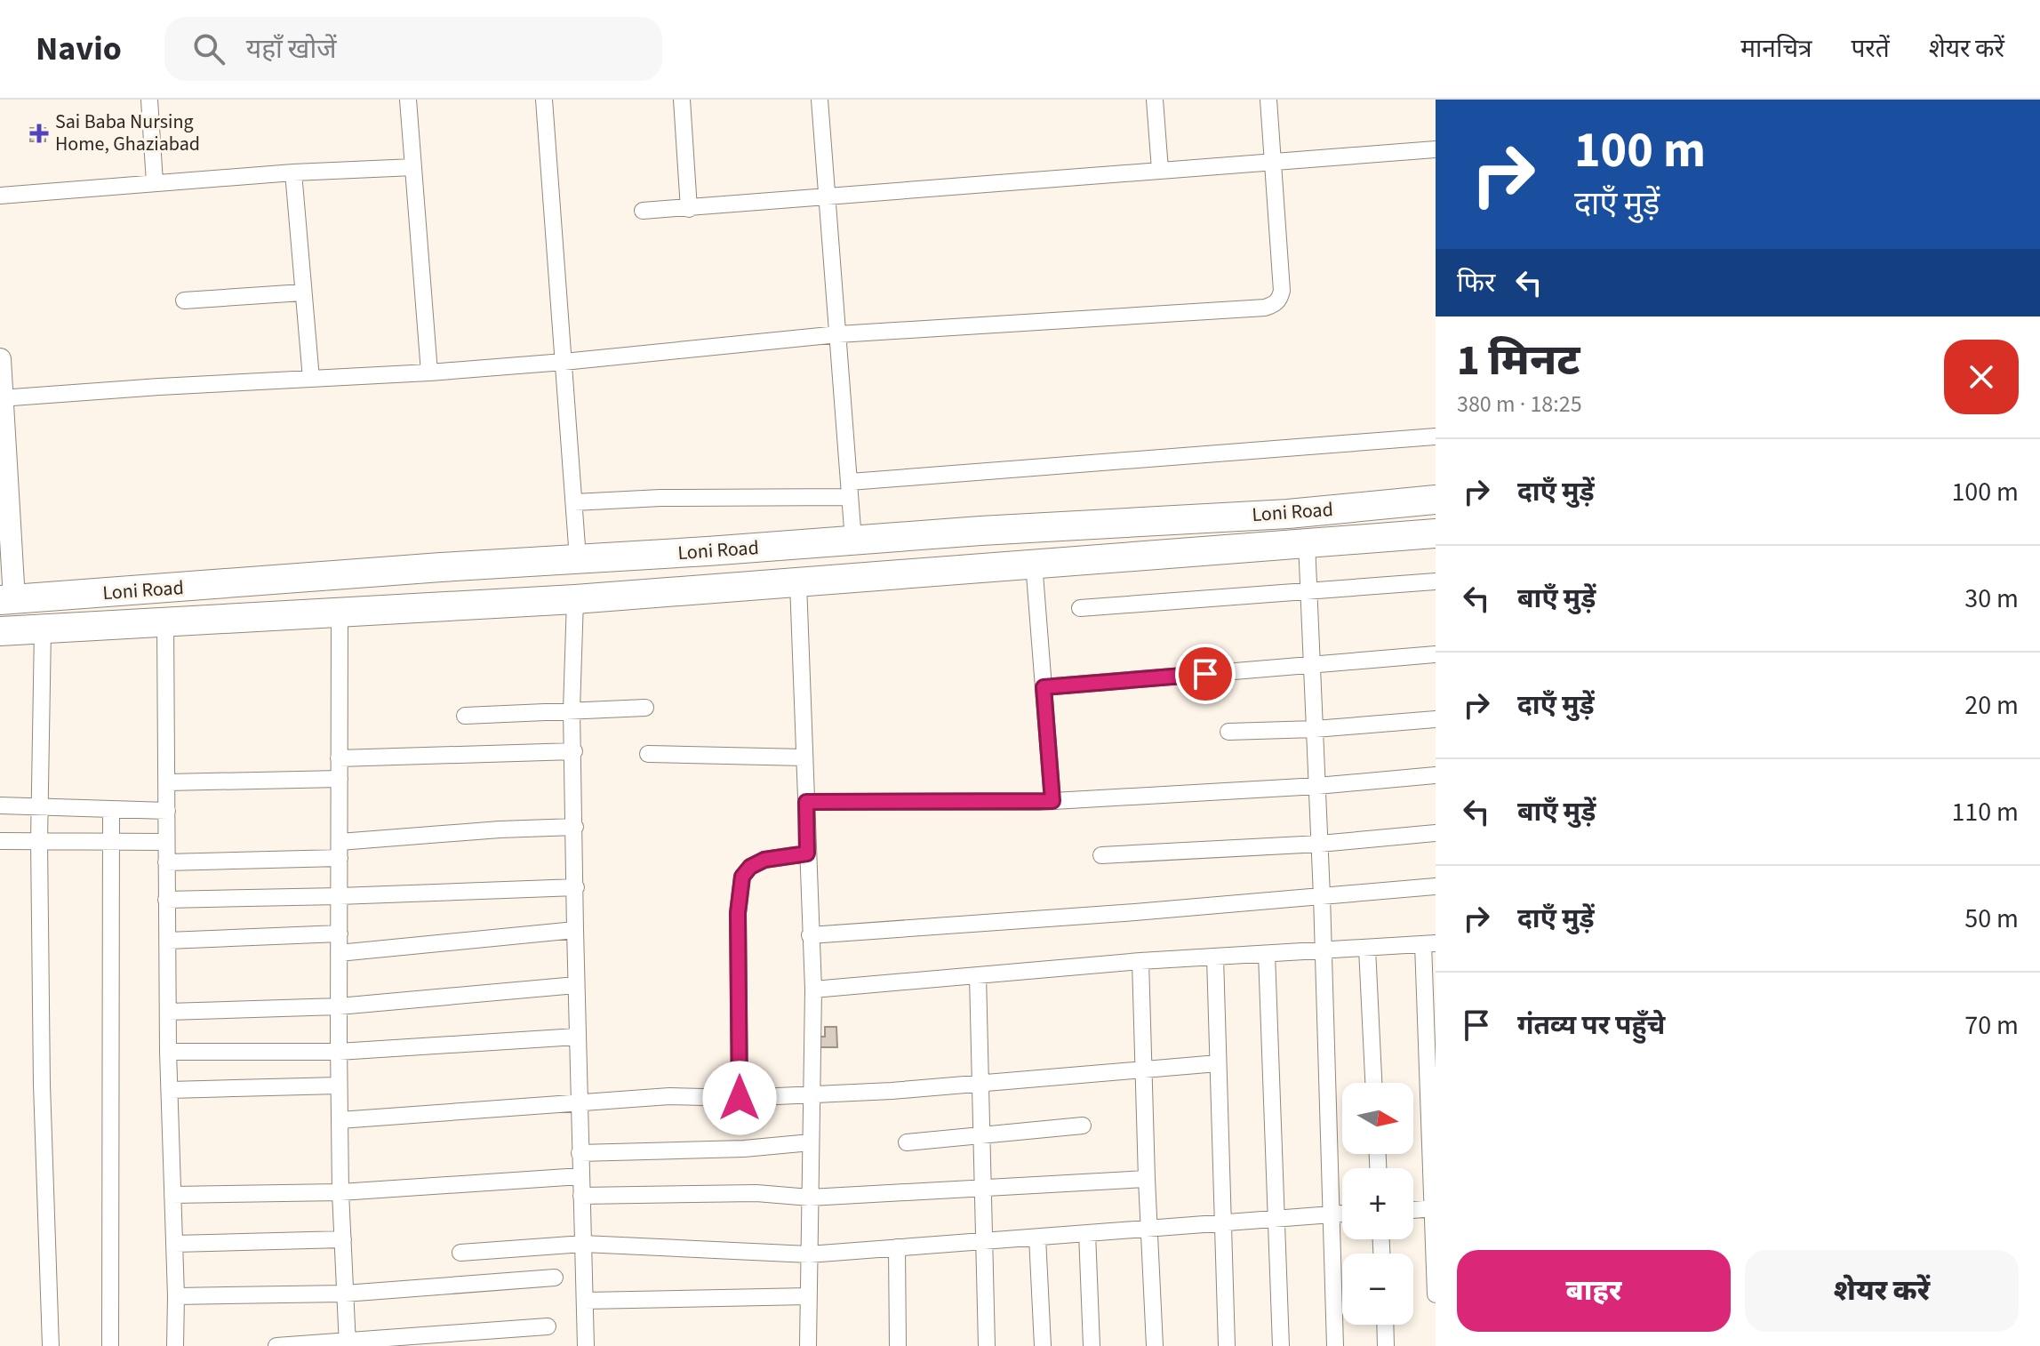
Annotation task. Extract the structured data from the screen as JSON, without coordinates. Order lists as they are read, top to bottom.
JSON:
{
  "streets": {
    "highway": ["Loni Road"]
  },
  "places": {
    "health": ["Sai Baba Nursing Home, Ghaziabad"]
  },
  "north": "right",
  "page": {
    "header": "Navio",
    "search": "यहाँ खोजें",
    "nav": ["मानचित्र", "परतें", "शेयर करें"],
    "turn": ["100 m", "दाएँ मुड़ें"],
    "then": "फिर",
    "heading": ["1 मिनट", "380 m · 18:25"],
    "list": [
      {
        "name": "दाएँ मुड़ें",
        "value": "100 m"
      },
      {
        "name": "बाएँ मुड़ें",
        "value": "30 m"
      },
      {
        "name": "दाएँ मुड़ें",
        "value": "20 m"
      },
      {
        "name": "बाएँ मुड़ें",
        "value": "110 m"
      },
      {
        "name": "दाएँ मुड़ें",
        "value": "50 m"
      },
      {
        "name": "गंतव्य पर पहुँचे",
        "value": "70 m"
      }
    ],
    "map_buttons": ["+", "−"],
    "buttons": ["बाहर", "शेयर करें"]
  }
}
